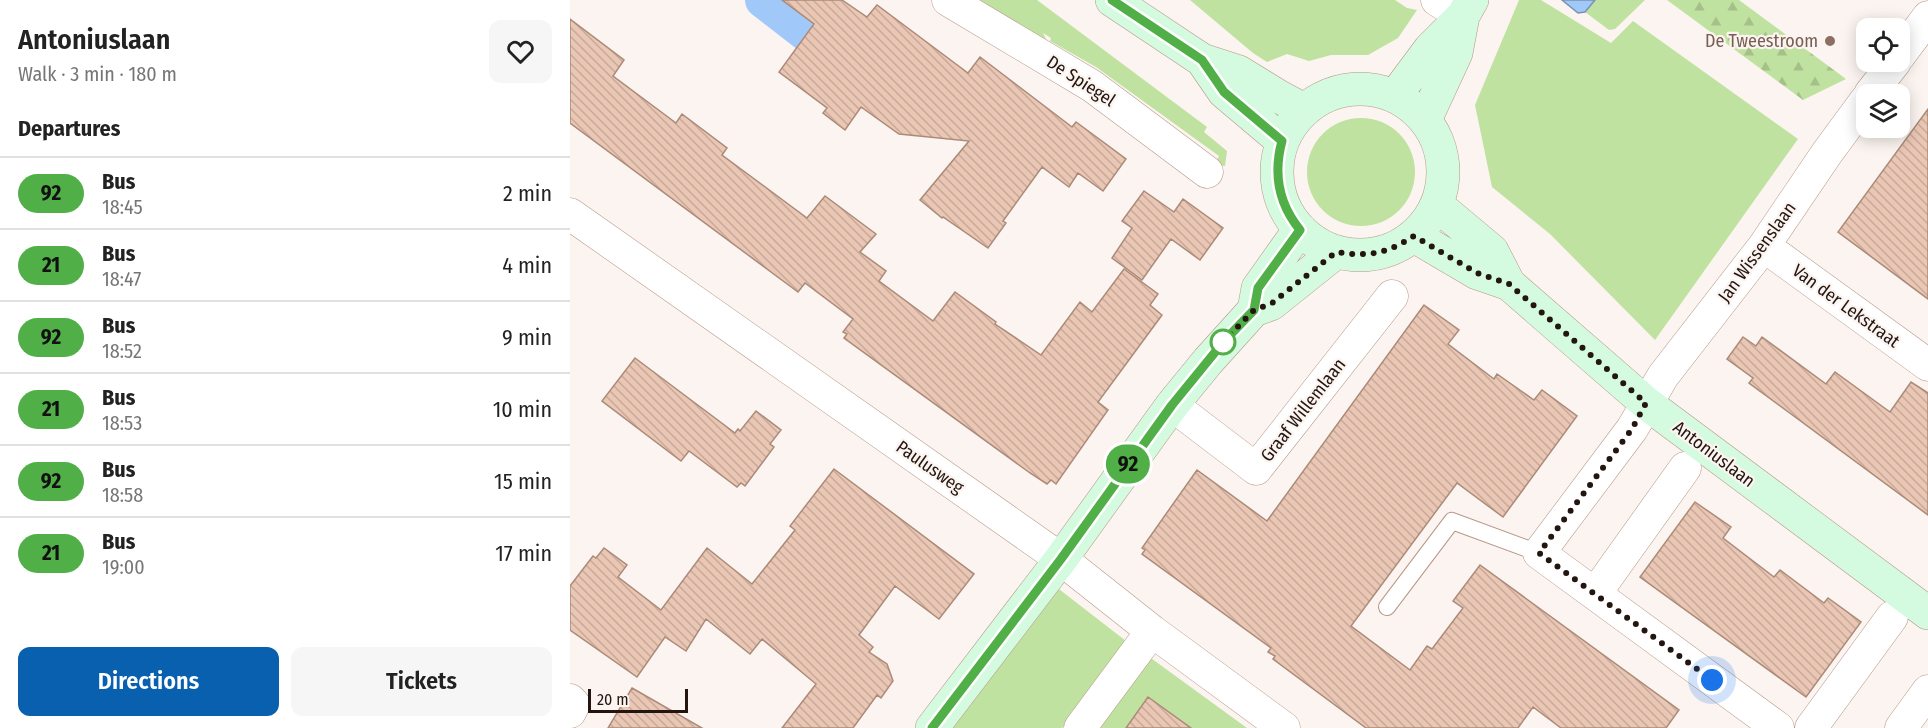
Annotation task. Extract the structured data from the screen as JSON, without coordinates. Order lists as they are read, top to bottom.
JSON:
{
  "streets": {
    "main road": ["Antoniuslaan"],
    "street": [
      "De Spiegel",
      "Jan Wissenslaan",
      "Van der Lekstraat",
      "Graaf Willemlaan",
      "Paulusweg"
    ]
  },
  "crossings": [
    ["Jan Wissenslaan", "Van der Lekstraat"],
    ["Jan Wissenslaan", "Antoniuslaan"]
  ],
  "places": ["De Tweestroom"],
  "lines": ["bus line 92"],
  "scale_bar": "20 m",
  "page": {
    "heading": [
      ["Antoniuslaan", "Walk · 3 min · 180 m"],
      "Departures"
    ],
    "on_map": "92",
    "list": [
      {
        "mark": "92",
        "name": "Bus",
        "note": "18:45",
        "value": "2 min"
      },
      {
        "mark": "21",
        "name": "Bus",
        "note": "18:47",
        "value": "4 min"
      },
      {
        "mark": "92",
        "name": "Bus",
        "note": "18:52",
        "value": "9 min"
      },
      {
        "mark": "21",
        "name": "Bus",
        "note": "18:53",
        "value": "10 min"
      },
      {
        "mark": "92",
        "name": "Bus",
        "note": "18:58",
        "value": "15 min"
      },
      {
        "mark": "21",
        "name": "Bus",
        "note": "19:00",
        "value": "17 min"
      }
    ],
    "buttons": ["Directions", "Tickets"],
    "scale": "20 m"
  }
}
